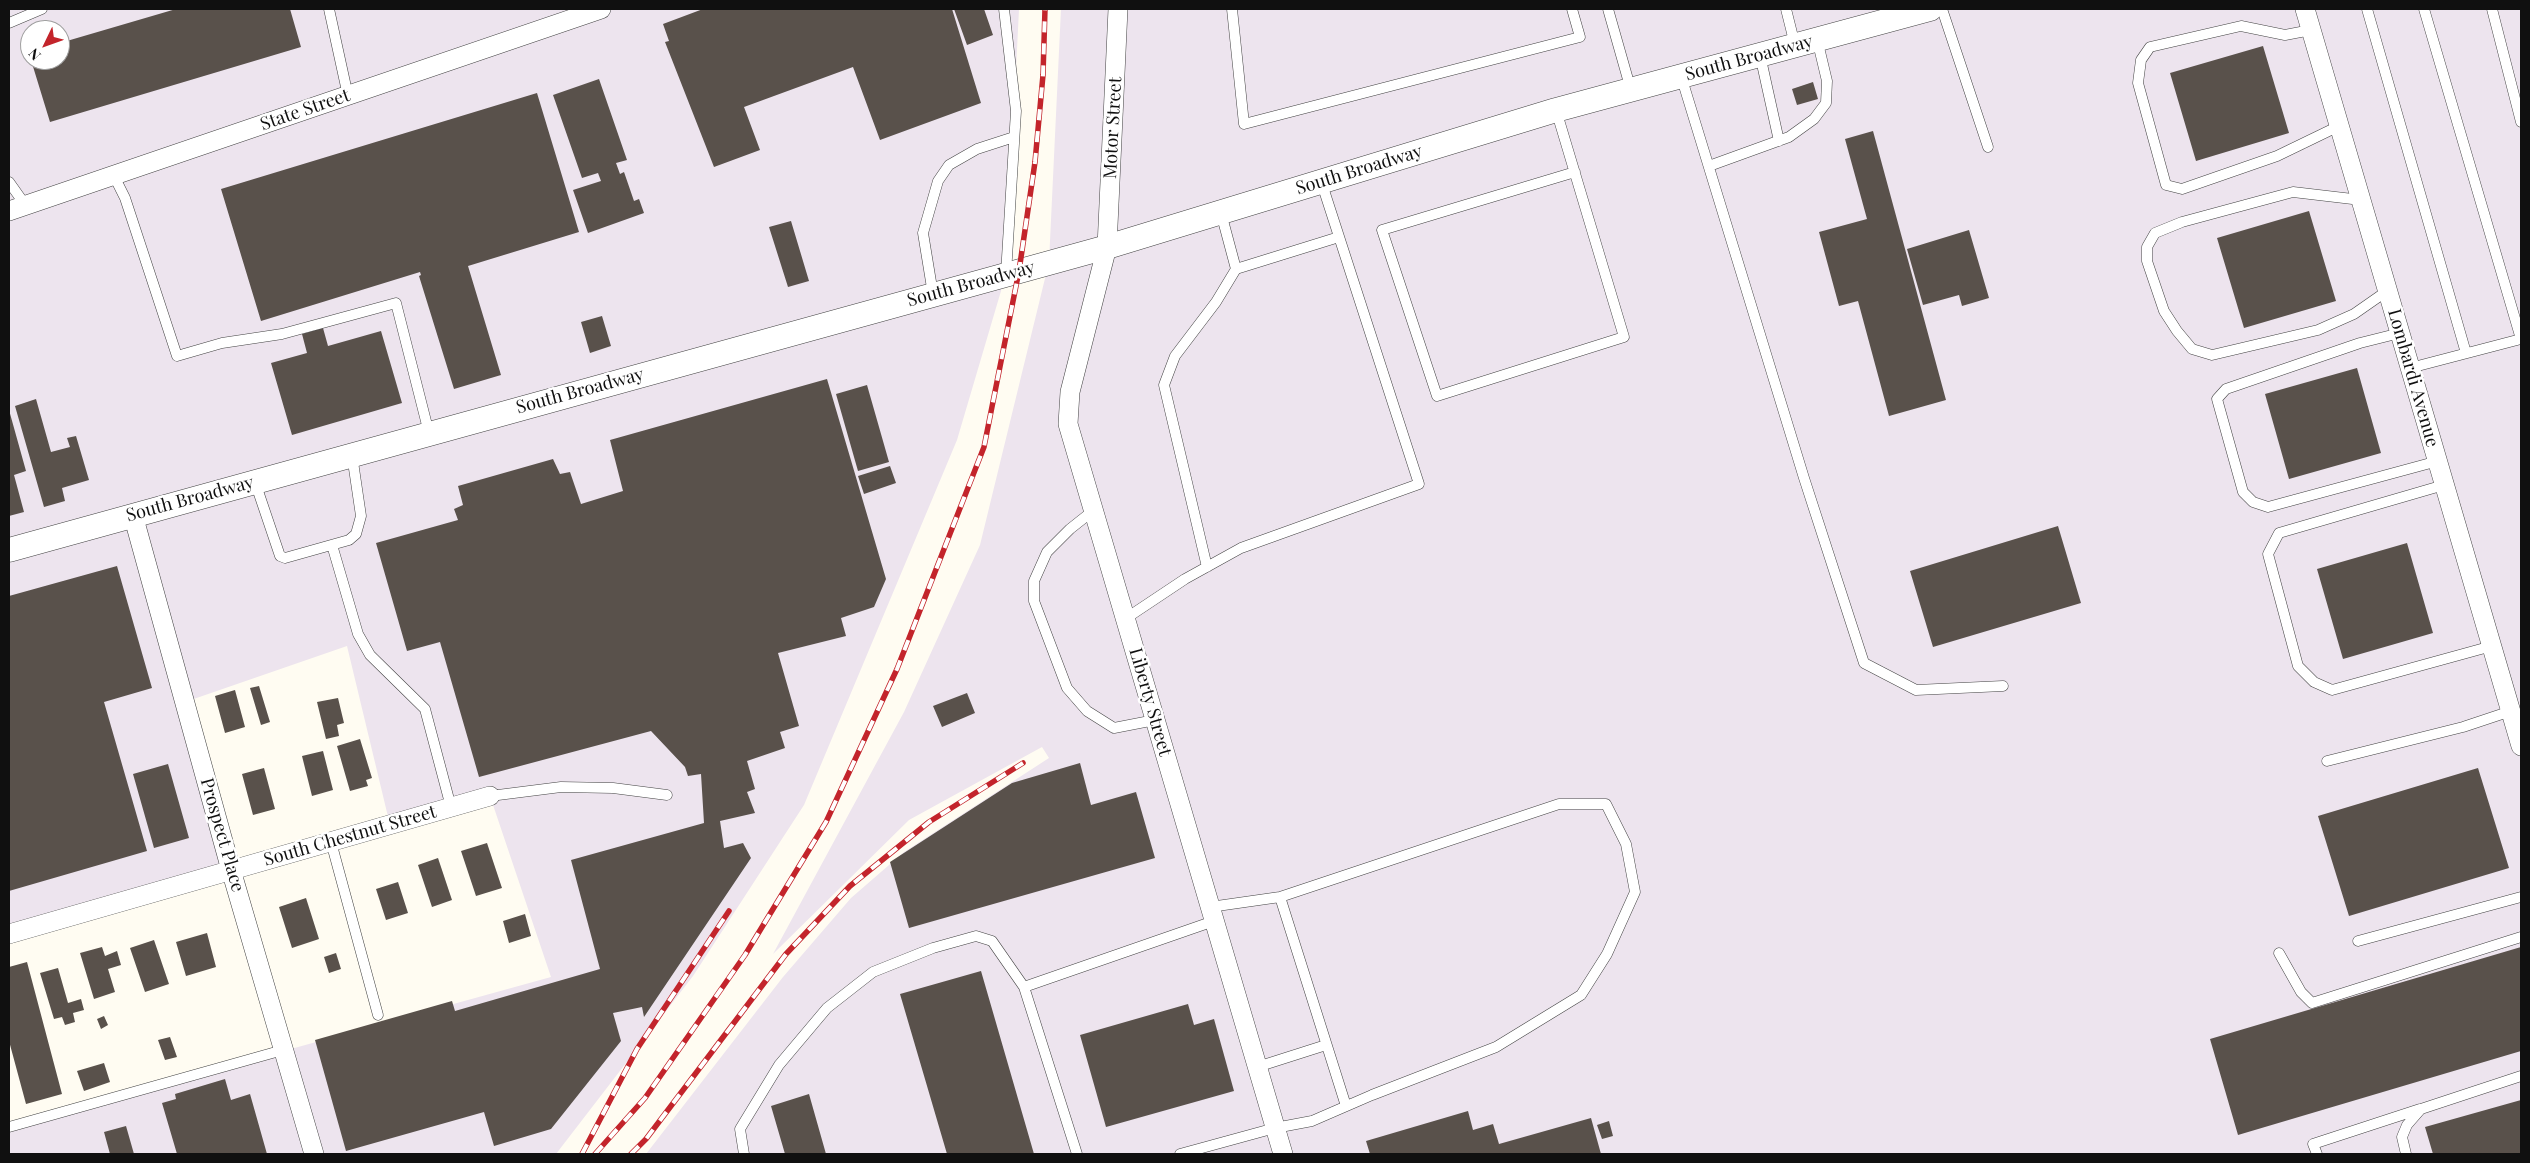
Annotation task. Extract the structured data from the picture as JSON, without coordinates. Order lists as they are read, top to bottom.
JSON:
{
  "streets": {
    "street": [
      "South Broadway",
      "State Street",
      "Motor Street",
      "Lombardi Avenue",
      "Liberty Street",
      "Prospect Place",
      "South Chestnut Street"
    ]
  },
  "crossings": [
    ["South Broadway", "Motor Street"],
    ["South Broadway", "Liberty Street"],
    ["South Broadway", "Prospect Place"],
    ["Motor Street", "Liberty Street"],
    ["Prospect Place", "South Chestnut Street"]
  ],
  "north": "bottom left"
}
